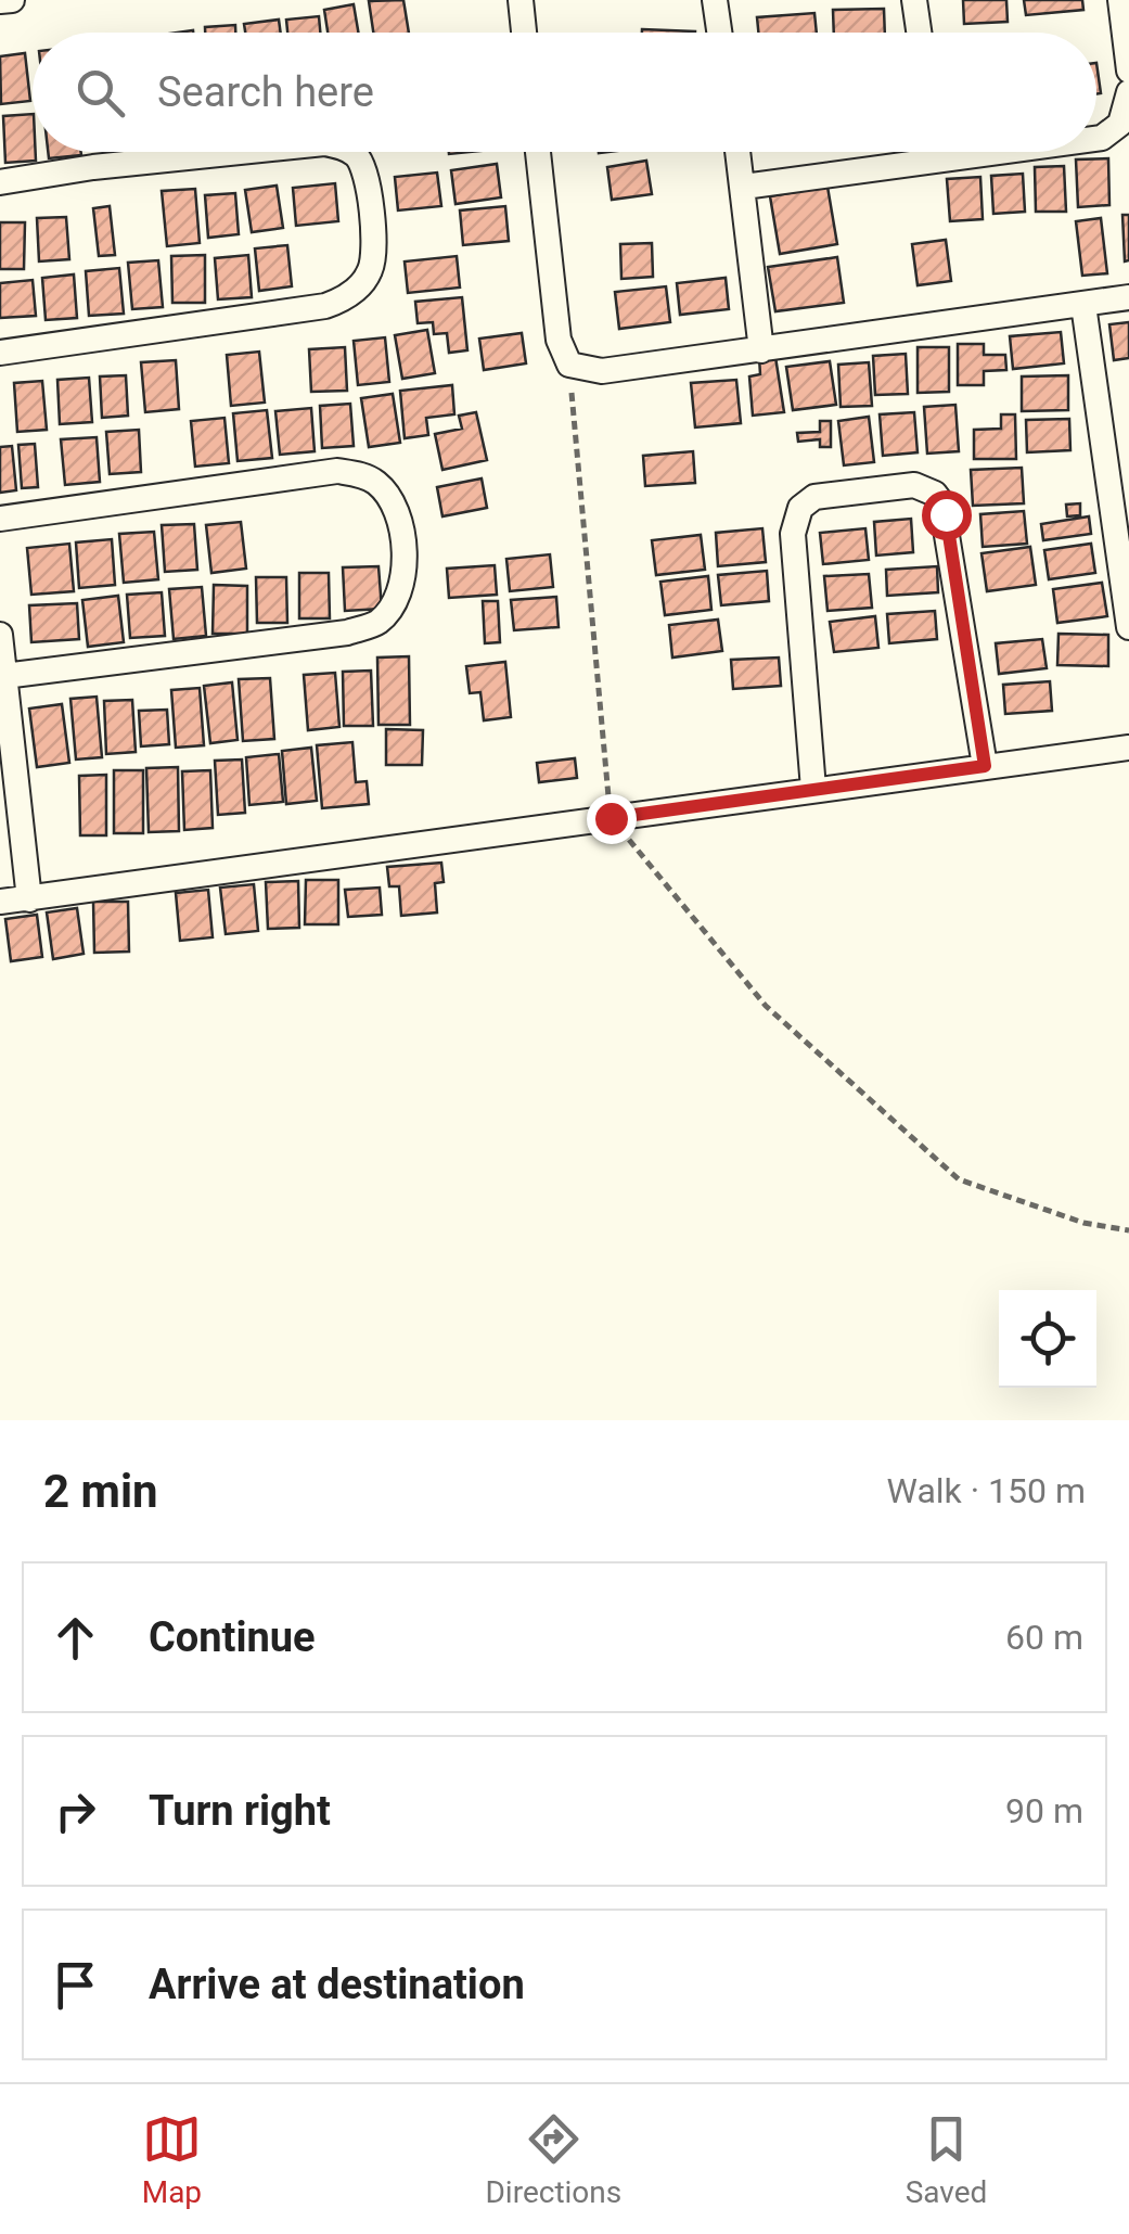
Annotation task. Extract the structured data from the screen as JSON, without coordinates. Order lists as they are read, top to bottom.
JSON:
{
  "page": {
    "search": "Search here",
    "heading": ["2 min", "Walk · 150 m"],
    "list": [
      ["Continue", "60 m"],
      ["Turn right", "90 m"],
      "Arrive at destination"
    ],
    "nav": ["Map", "Directions", "Saved"]
  }
}
